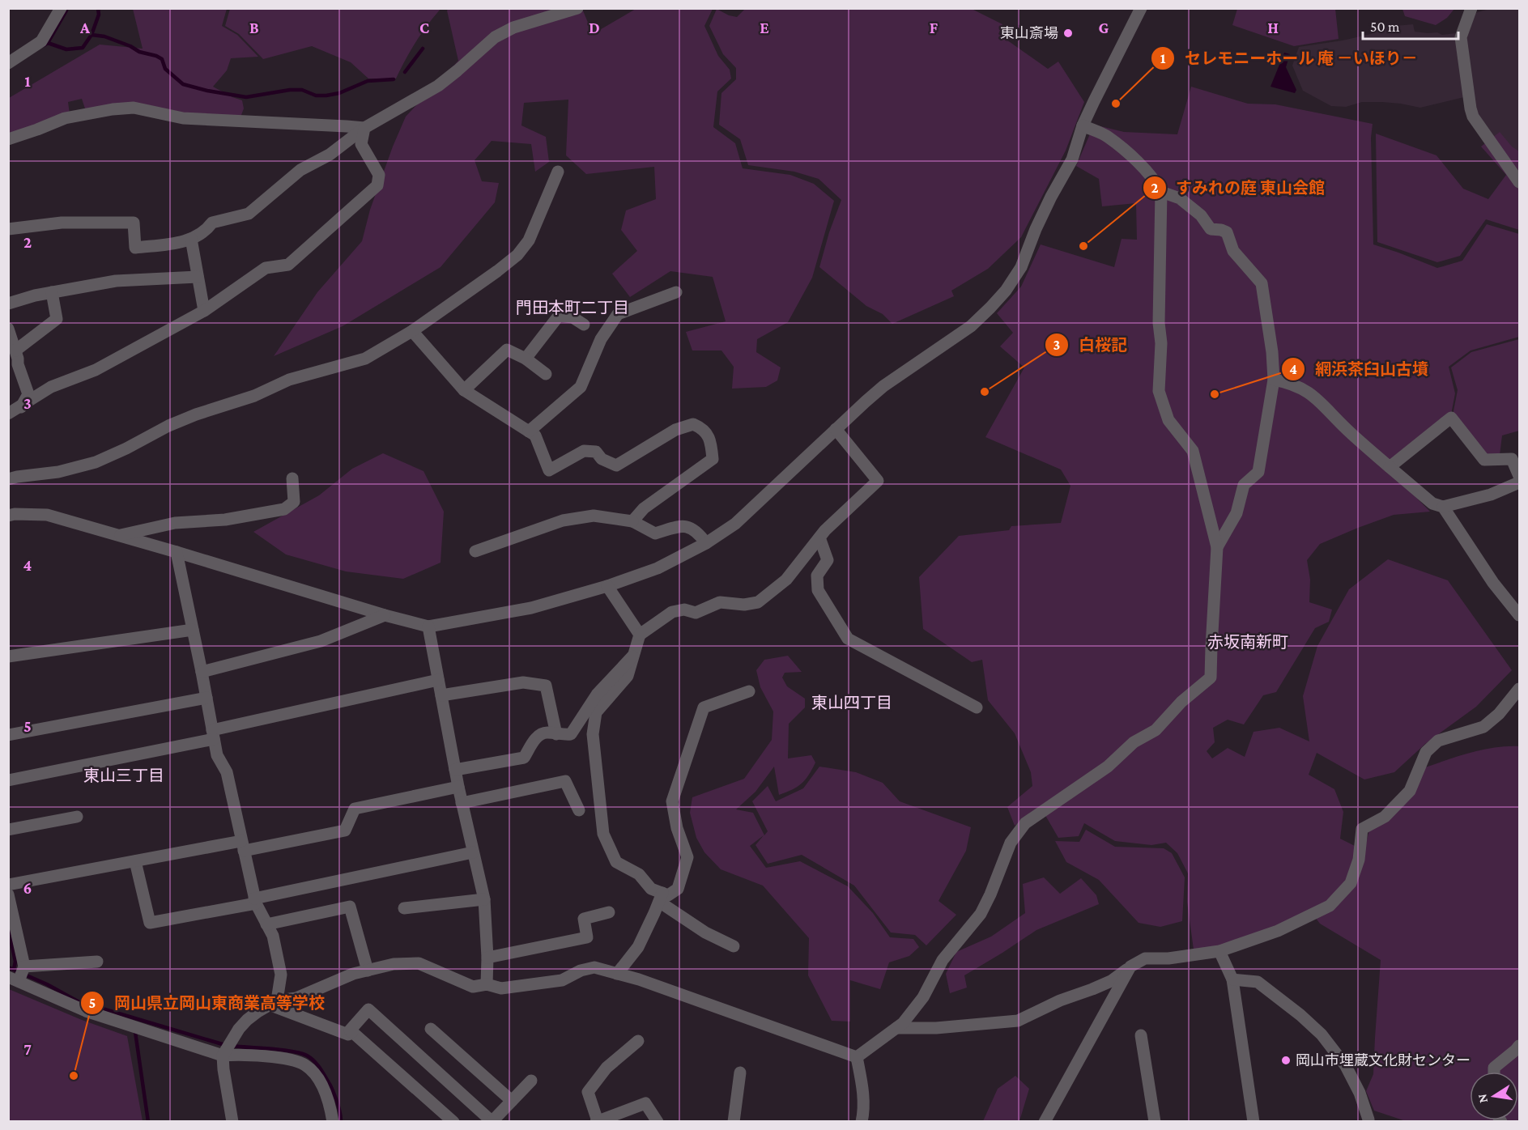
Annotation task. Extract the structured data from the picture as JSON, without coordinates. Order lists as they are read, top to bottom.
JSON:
{
  "districts": [
    "門田本町二丁目",
    "赤坂南新町",
    "東山四丁目",
    "東山三丁目"
  ],
  "places": [
    "東山斎場",
    "セレモニーホール 庵 －いほり－",
    "すみれの庭 東山会館",
    "白桜記",
    "網浜茶臼山古墳",
    "岡山市埋蔵文化財センター",
    "岡山県立岡山東商業高等学校"
  ],
  "scale_bar": "50 m",
  "north": "left",
  "grid": {
    "columns": [
      "A",
      "B",
      "C",
      "D",
      "E",
      "F",
      "G",
      "H"
    ],
    "rows": [
      "1",
      "2",
      "3",
      "4",
      "5",
      "6",
      "7"
    ]
  }
}
